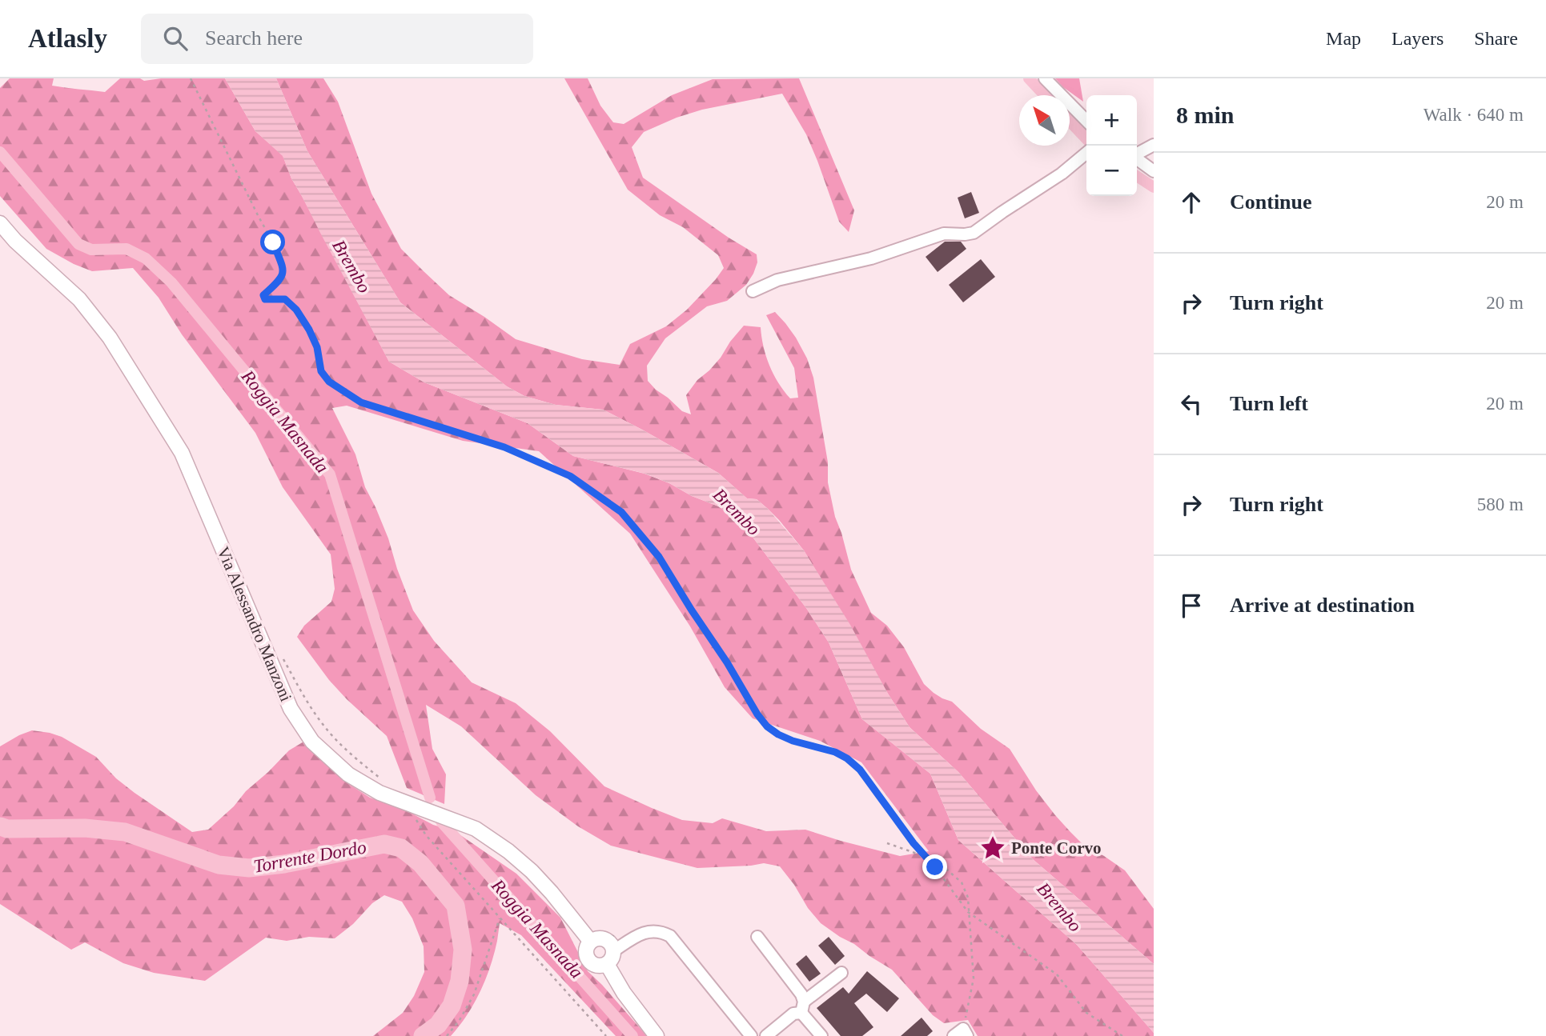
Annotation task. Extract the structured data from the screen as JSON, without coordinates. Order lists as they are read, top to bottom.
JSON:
{
  "streets": {
    "street": ["Via Alessandro Manzoni"]
  },
  "water": ["Brembo", "Roggia Masnada", "Torrente Dordo"],
  "places": {
    "place": ["Ponte Corvo"]
  },
  "north": "top left",
  "page": {
    "header": "Atlasly",
    "search": "Search here",
    "nav": ["Map", "Layers", "Share"],
    "heading": ["8 min", "Walk · 640 m"],
    "map_buttons": ["+", "−"],
    "list": [
      ["Continue", "20 m"],
      ["Turn right", "20 m"],
      ["Turn left", "20 m"],
      ["Turn right", "580 m"],
      "Arrive at destination"
    ]
  }
}
